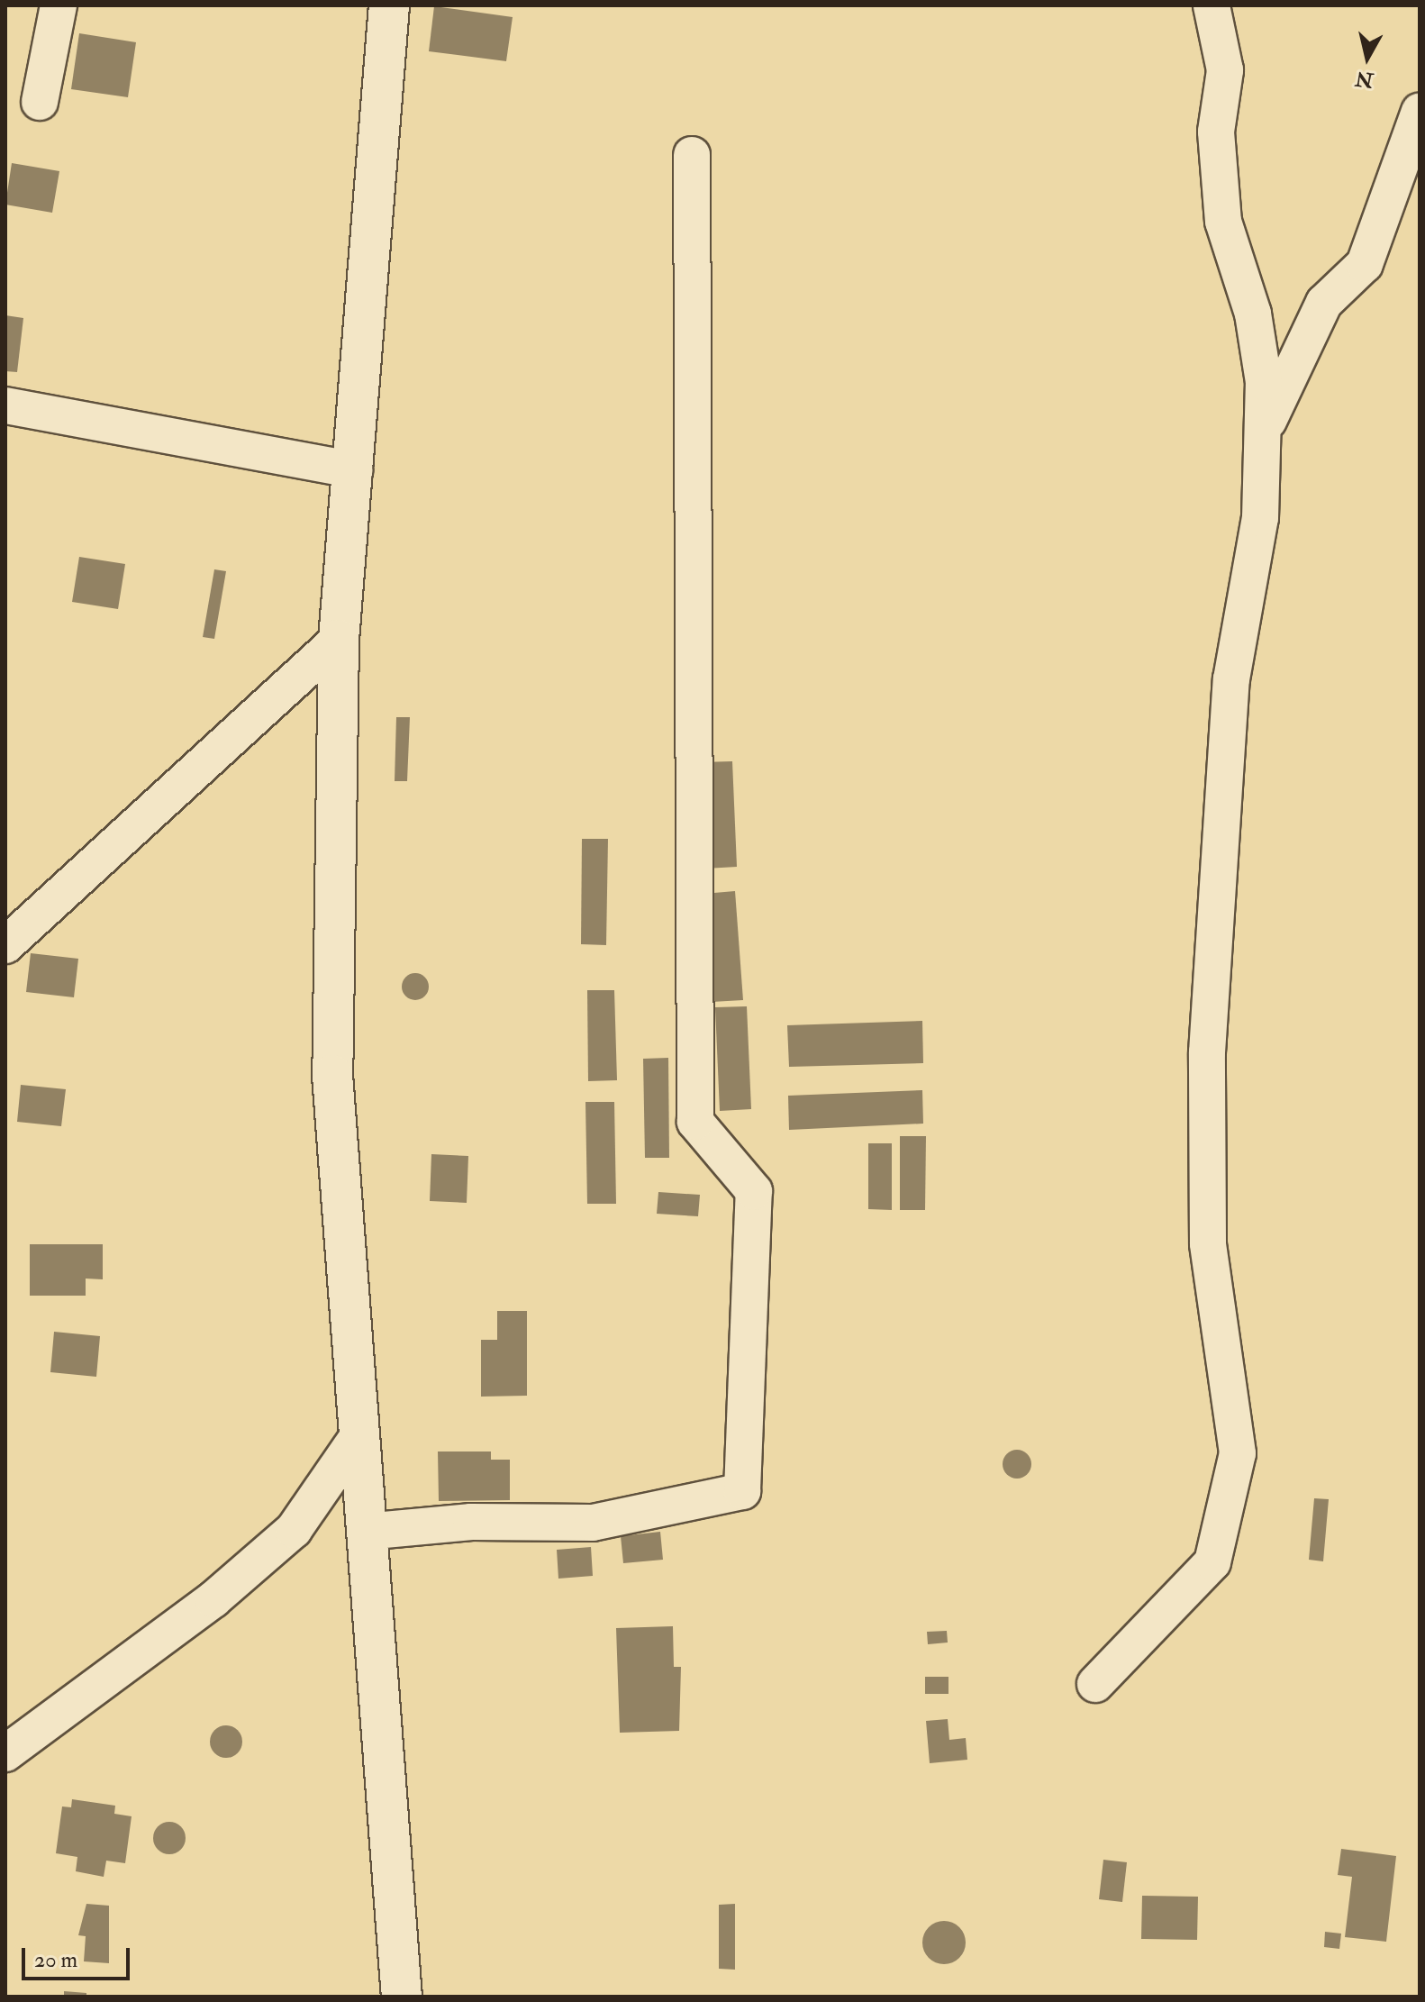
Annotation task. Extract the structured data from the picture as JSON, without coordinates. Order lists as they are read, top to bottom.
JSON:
{
  "scale_bar": "20 m",
  "north": "bottom"
}
